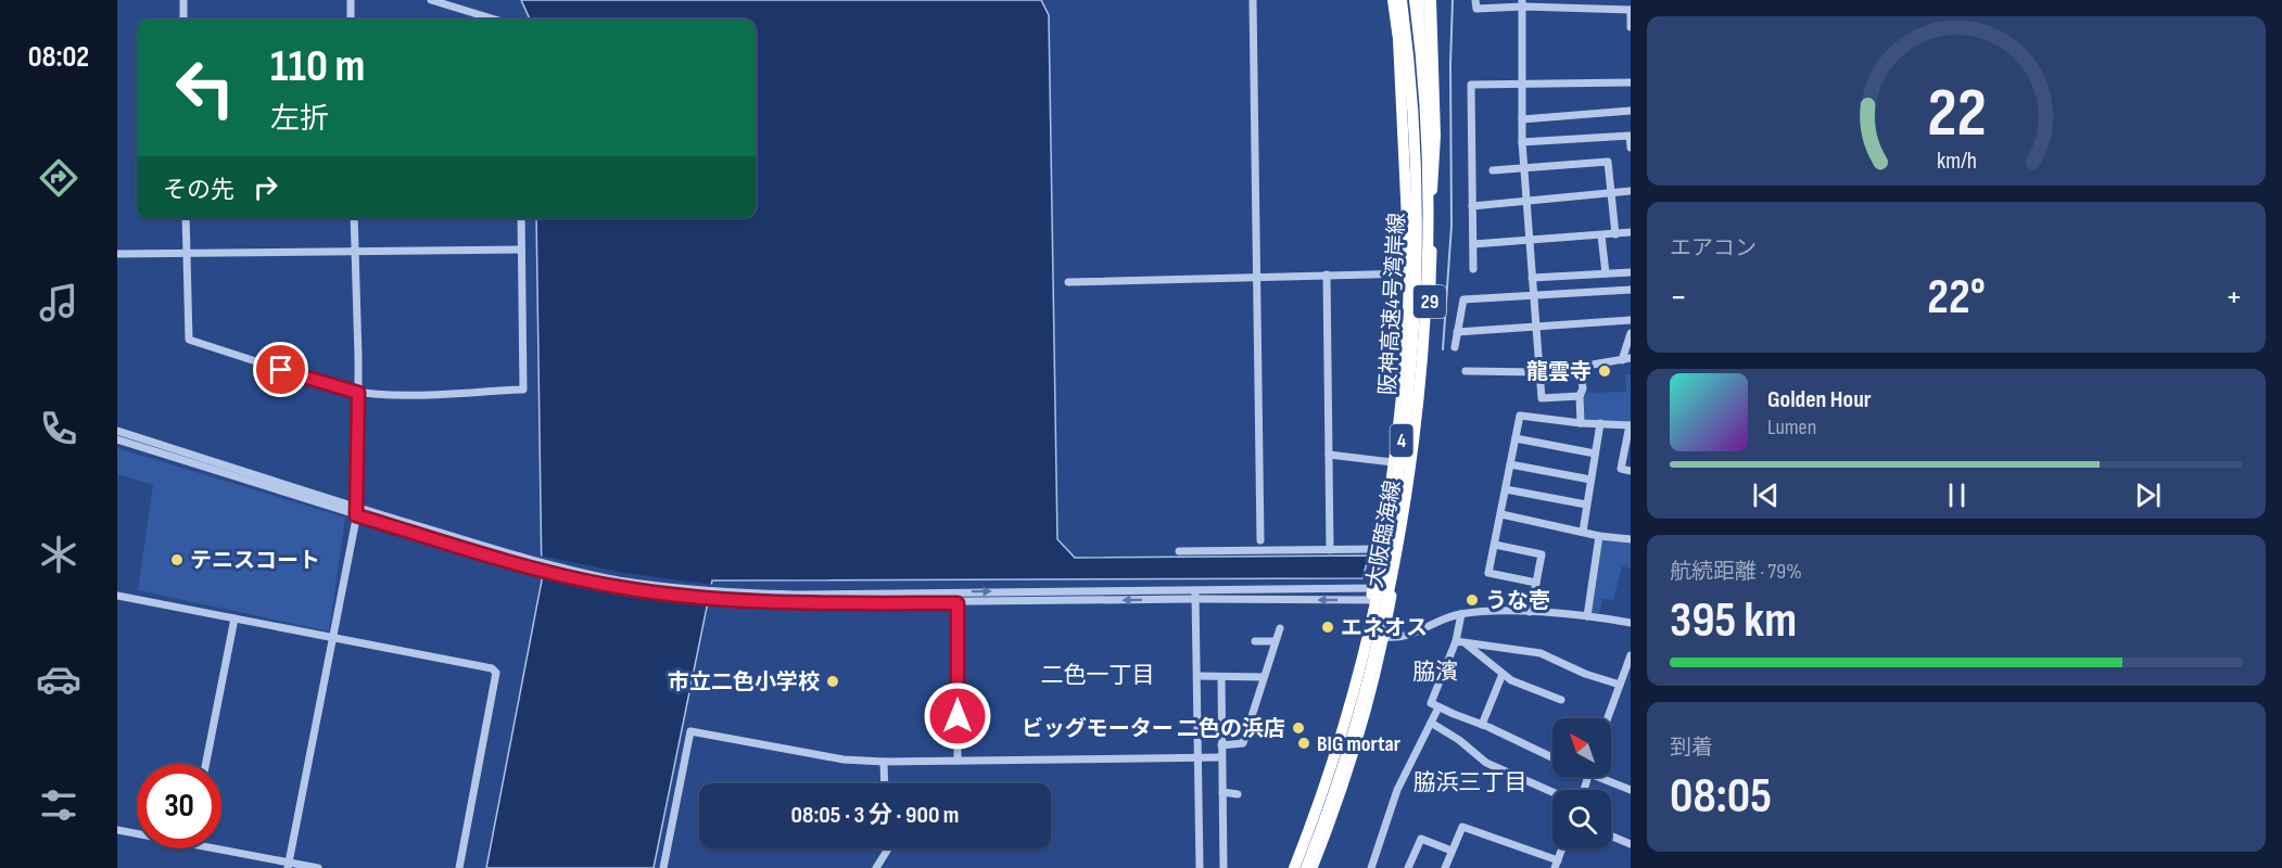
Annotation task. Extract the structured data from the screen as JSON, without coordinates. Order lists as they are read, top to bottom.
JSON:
{
  "streets": {
    "highway": ["阪神高速4号湾岸線", "4"],
    "main road": ["29", "大阪臨海線"]
  },
  "crossings": [
    ["阪神高速4号湾岸線", "大阪臨海線"]
  ],
  "districts": ["脇濱", "二色一丁目", "脇浜三丁目"],
  "places": [
    "龍雲寺",
    "テニスコート",
    "うな壱",
    "エネオス",
    "市立二色小学校",
    "ビッグモーター 二色の浜店",
    "BIG mortar"
  ],
  "north": "top left",
  "page": {
    "tabs": "08:02",
    "turn": ["110 m", "左折"],
    "then": "その先",
    "tile": [
      "エアコン",
      ["航続距離 · 79%", "395 km"],
      ["到着", "08:05"]
    ],
    "heat": ["−", "22°", "+"],
    "song": ["Golden Hour", "Lumen"],
    "limit": "30",
    "trip": "08:05 · 3 分 · 900 m",
    "gauge": ["22", "km/h"]
  }
}
